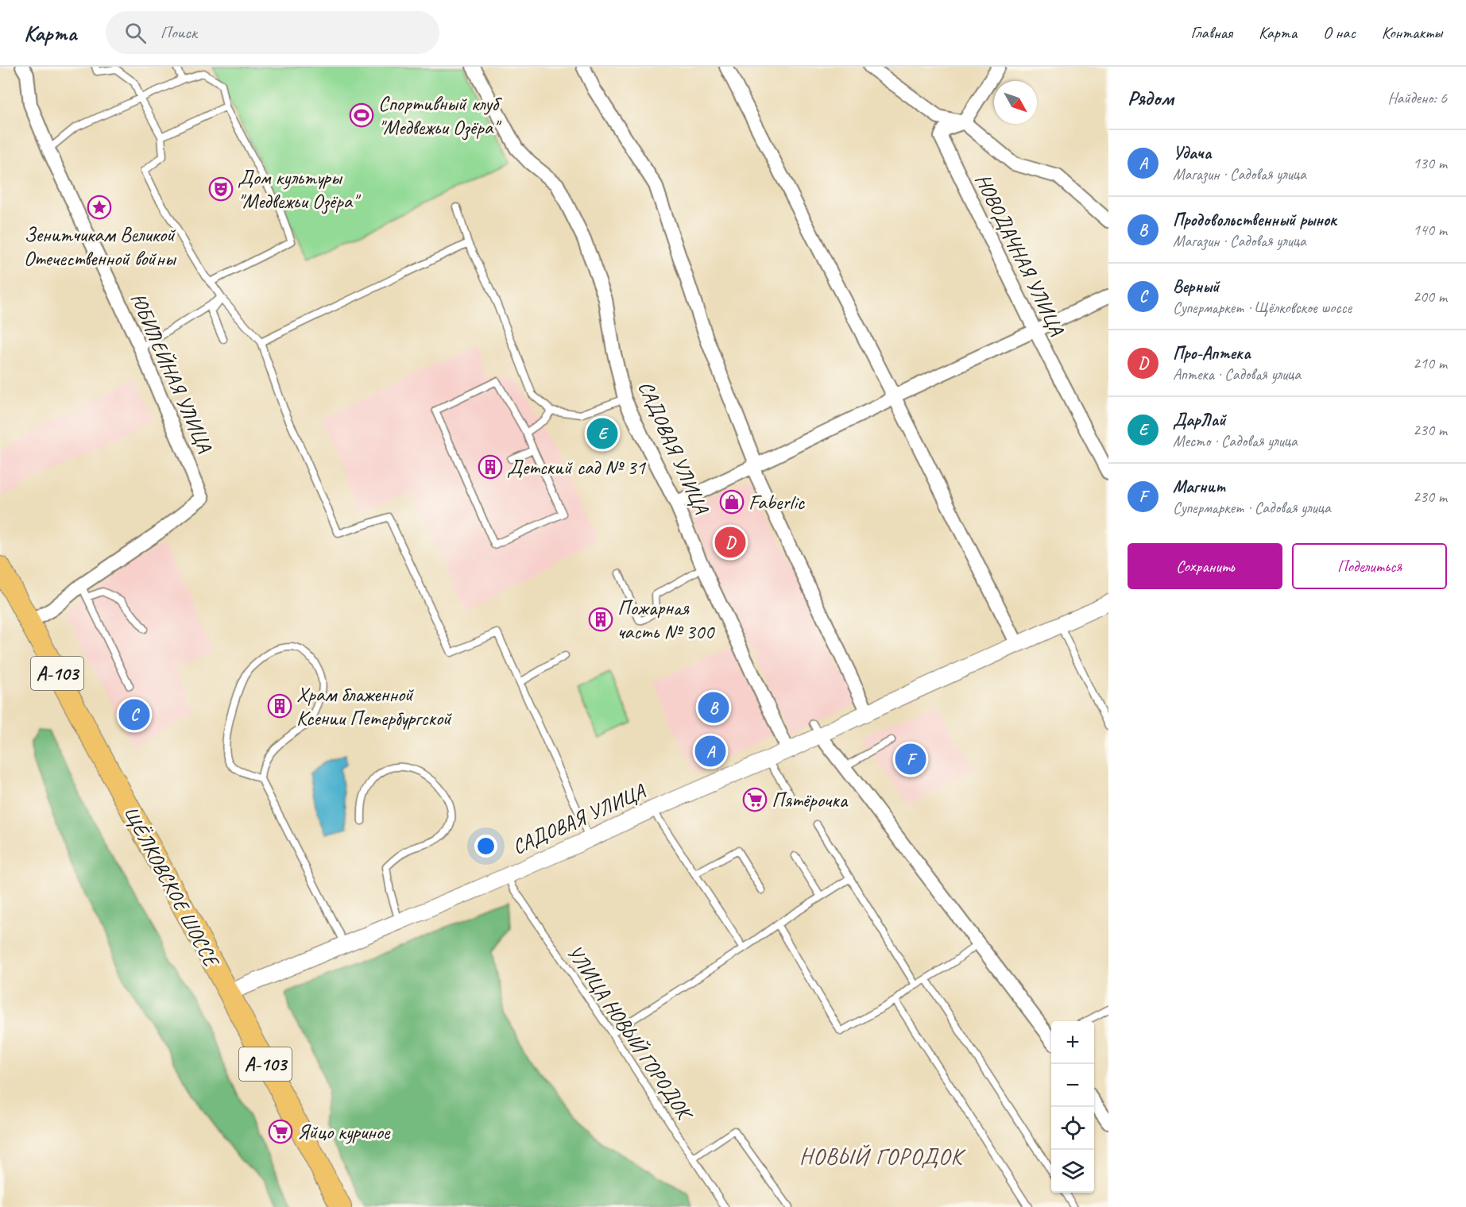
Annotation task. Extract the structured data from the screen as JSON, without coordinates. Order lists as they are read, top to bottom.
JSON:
{
  "streets": {
    "main road": ["А-103", "ЩЁЛКОВСКОЕ ШОССЕ"],
    "street": ["НОВОДАЧНАЯ УЛИЦА", "ЮБИЛЕЙНАЯ УЛИЦА", "САДОВАЯ УЛИЦА"],
    "lane": ["УЛИЦА НОВЫЙ ГОРОДОК"]
  },
  "crossings": [
    ["ЮБИЛЕЙНАЯ УЛИЦА", "ЩЁЛКОВСКОЕ ШОССЕ"],
    ["САДОВАЯ УЛИЦА", "ЩЁЛКОВСКОЕ ШОССЕ"],
    ["САДОВАЯ УЛИЦА", "УЛИЦА НОВЫЙ ГОРОДОК"]
  ],
  "districts": ["НОВЫЙ ГОРОДОК"],
  "places": {
    "sports": ["Спортивный клуб \"Медвежьи Озёра\""],
    "theatre": ["Дом культуры \"Медвежьи Озёра\""],
    "place": ["Зенитчикам Великой Отечественной войны"],
    "building": ["Детский сад № 31", "Пожарная часть № 300", "Храм блаженной Ксении Петербургской"],
    "shop": ["Faberlic"],
    "supermarket": ["Пятёрочка", "Яйцо куриное"]
  },
  "north": "bottom right",
  "page": {
    "header": "Карта",
    "search": "Поиск",
    "nav": [
      "Главная",
      "Карта",
      "О нас",
      "Контакты"
    ],
    "heading": ["Рядом", "Найдено: 6"],
    "list": [
      {
        "mark": "A",
        "name": "Удача",
        "note": "Магазин · Садовая улица",
        "value": "130 m"
      },
      {
        "mark": "B",
        "name": "Продовольственный рынок",
        "note": "Магазин · Садовая улица",
        "value": "140 m"
      },
      {
        "mark": "C",
        "name": "Верный",
        "note": "Супермаркет · Щёлковское шоссе",
        "value": "200 m"
      },
      {
        "mark": "D",
        "name": "Про-Аптека",
        "note": "Аптека · Садовая улица",
        "value": "210 m"
      },
      {
        "mark": "E",
        "name": "ДарЛай",
        "note": "Место · Садовая улица",
        "value": "230 m"
      },
      {
        "mark": "F",
        "name": "Магнит",
        "note": "Супермаркет · Садовая улица",
        "value": "230 m"
      }
    ],
    "pins": [
      "E",
      "D",
      "B",
      "C",
      "A",
      "F"
    ],
    "buttons": ["Сохранить", "Поделиться"],
    "map_buttons": ["+", "−"]
  }
}
